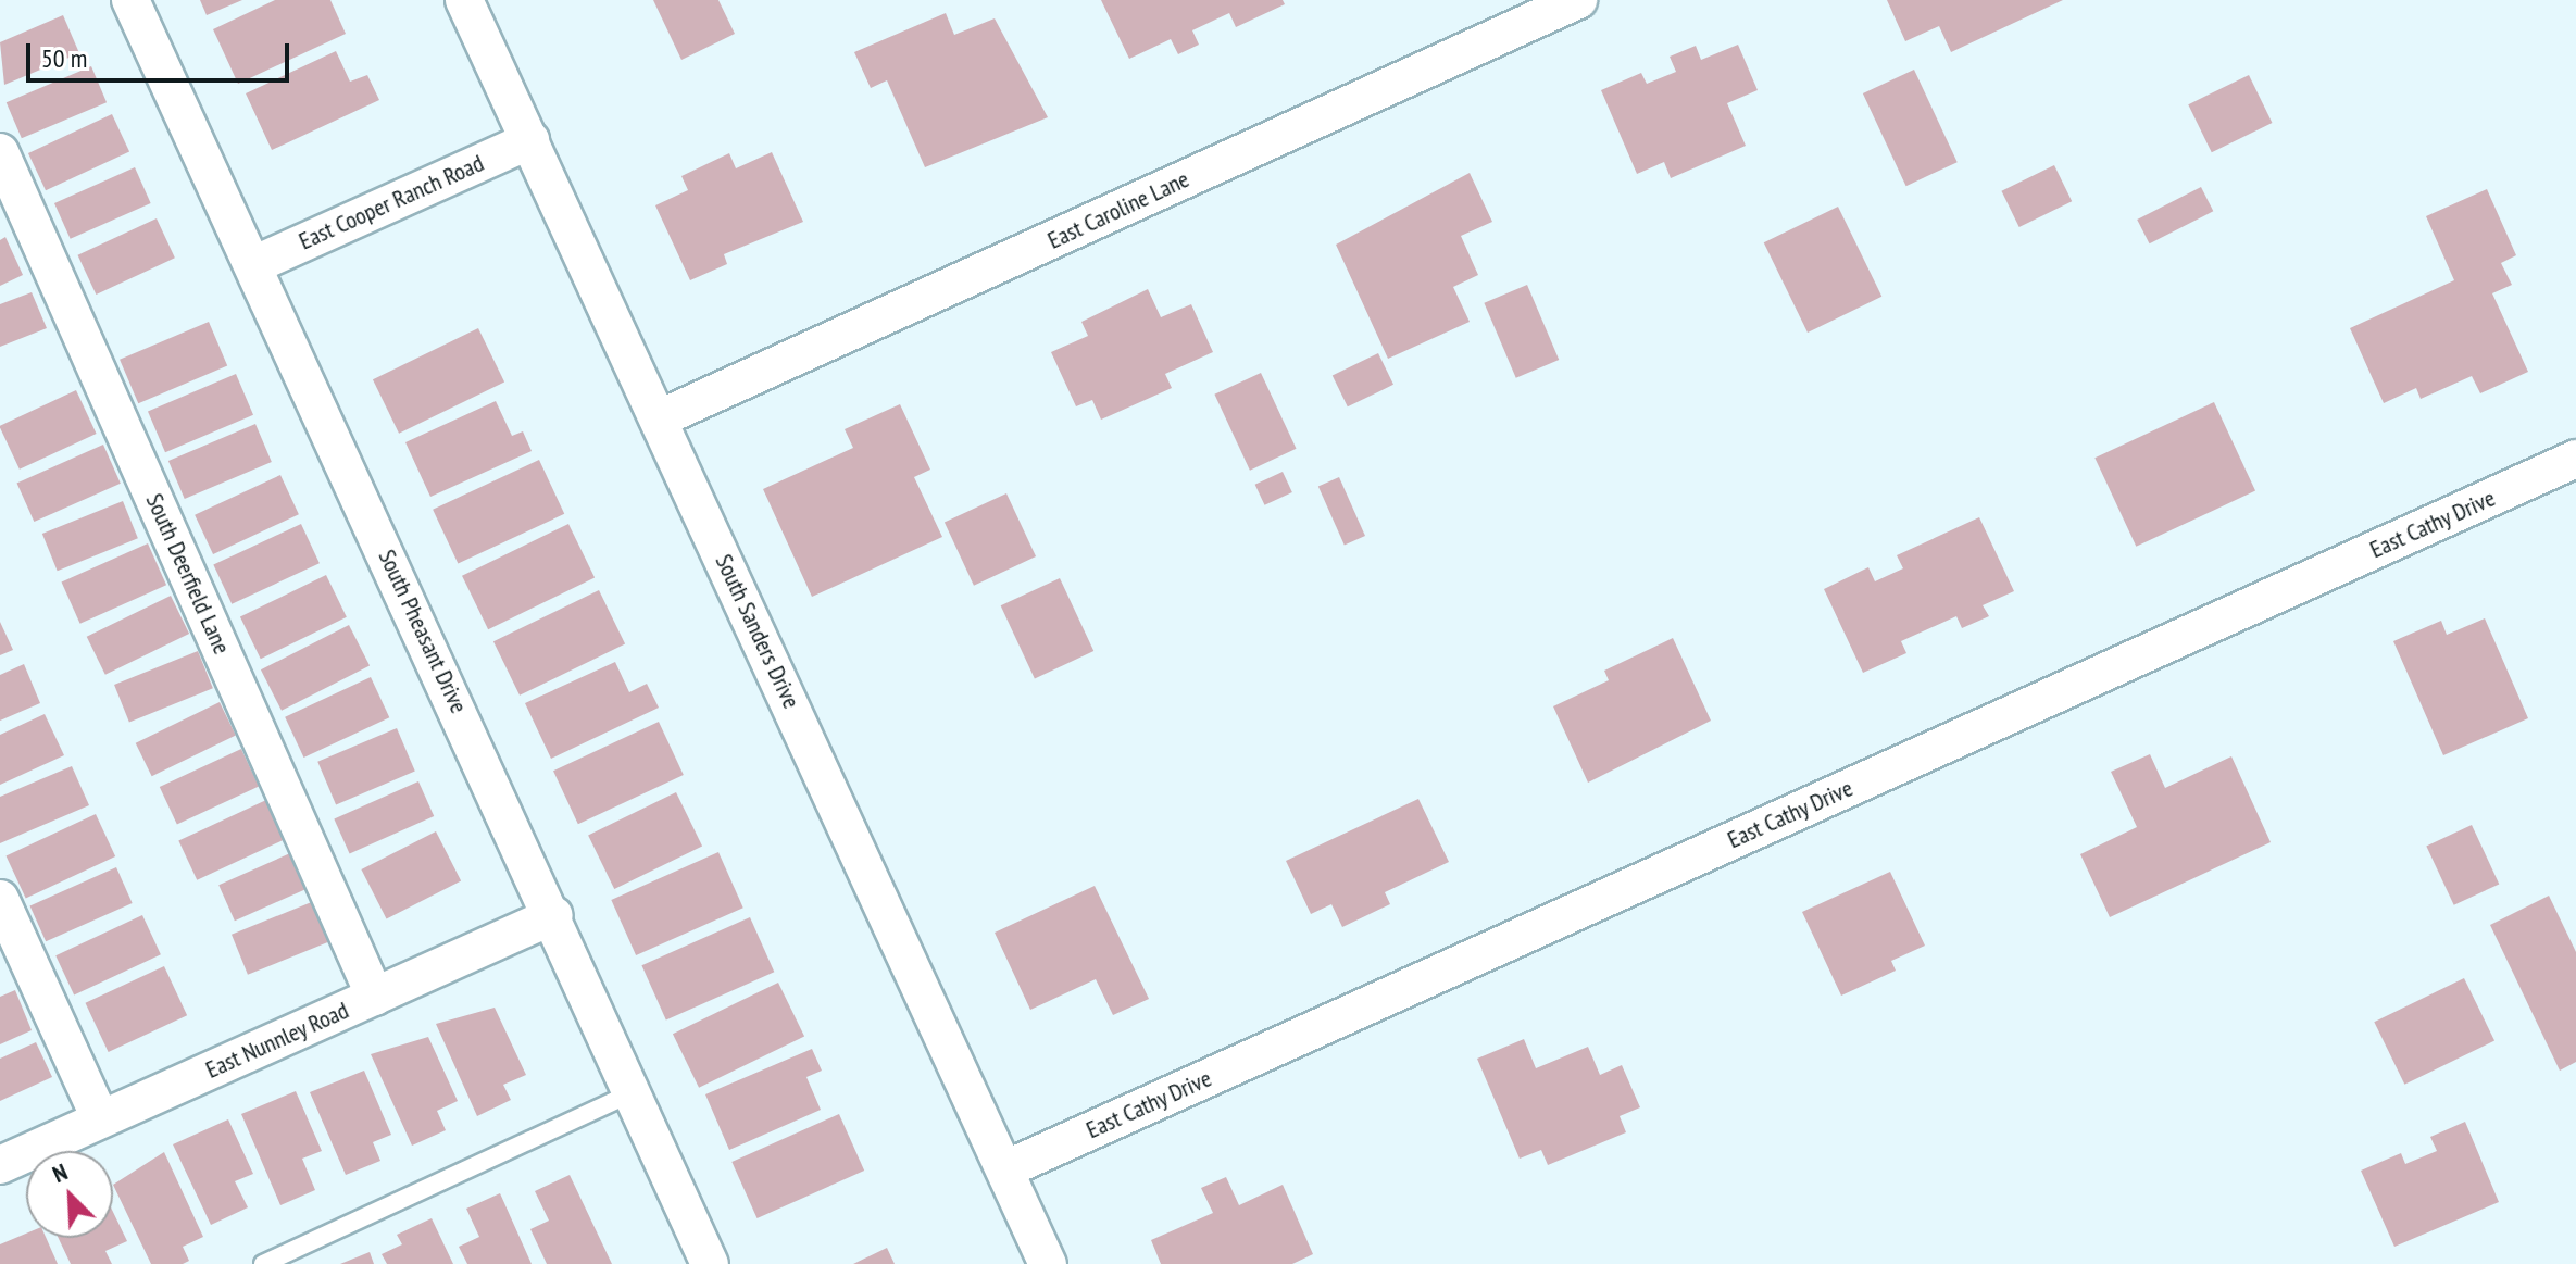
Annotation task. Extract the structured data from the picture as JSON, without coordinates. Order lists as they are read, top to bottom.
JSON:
{
  "streets": {
    "street": [
      "East Cooper Ranch Road",
      "East Caroline Lane",
      "East Cathy Drive",
      "South Deerfield Lane",
      "South Pheasant Drive",
      "South Sanders Drive",
      "East Nunnley Road"
    ]
  },
  "crossings": [
    ["East Cooper Ranch Road", "South Pheasant Drive"],
    ["East Cooper Ranch Road", "South Sanders Drive"],
    ["East Caroline Lane", "South Sanders Drive"],
    ["East Cathy Drive", "South Sanders Drive"],
    ["South Deerfield Lane", "East Nunnley Road"],
    ["South Pheasant Drive", "East Nunnley Road"]
  ],
  "scale_bar": "50 m",
  "north": "top left"
}
